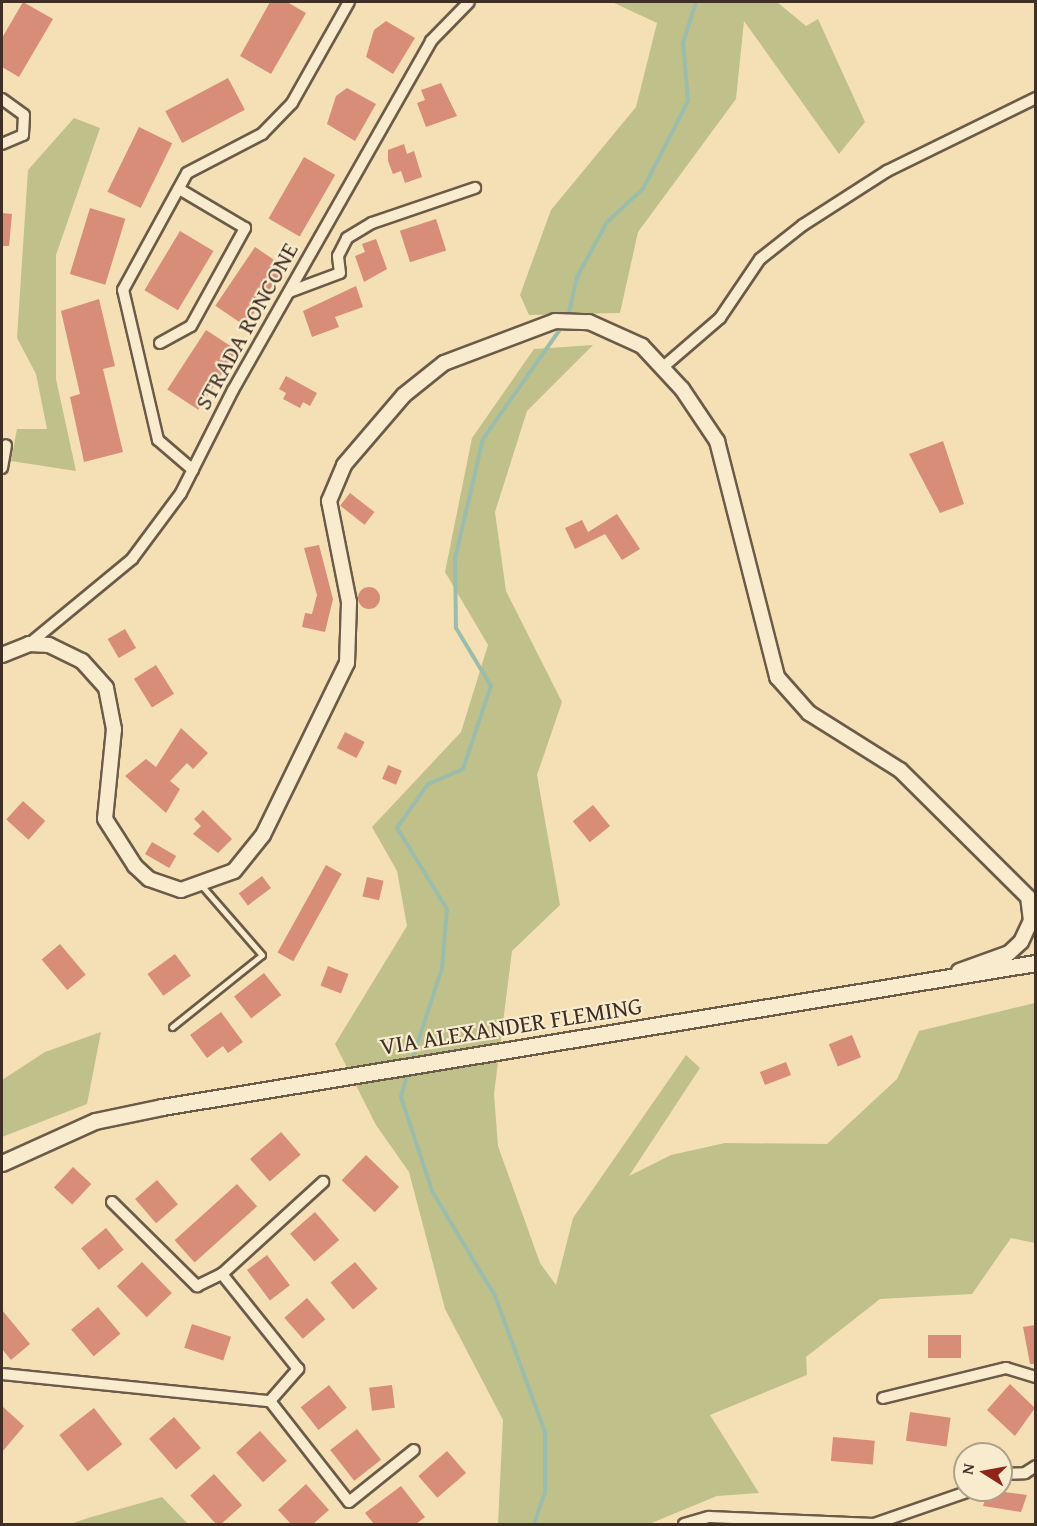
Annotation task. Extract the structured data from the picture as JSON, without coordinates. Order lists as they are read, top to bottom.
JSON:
{
  "streets": {
    "main road": ["VIA ALEXANDER FLEMING"],
    "street": ["STRADA RONCONE"]
  },
  "north": "left"
}
